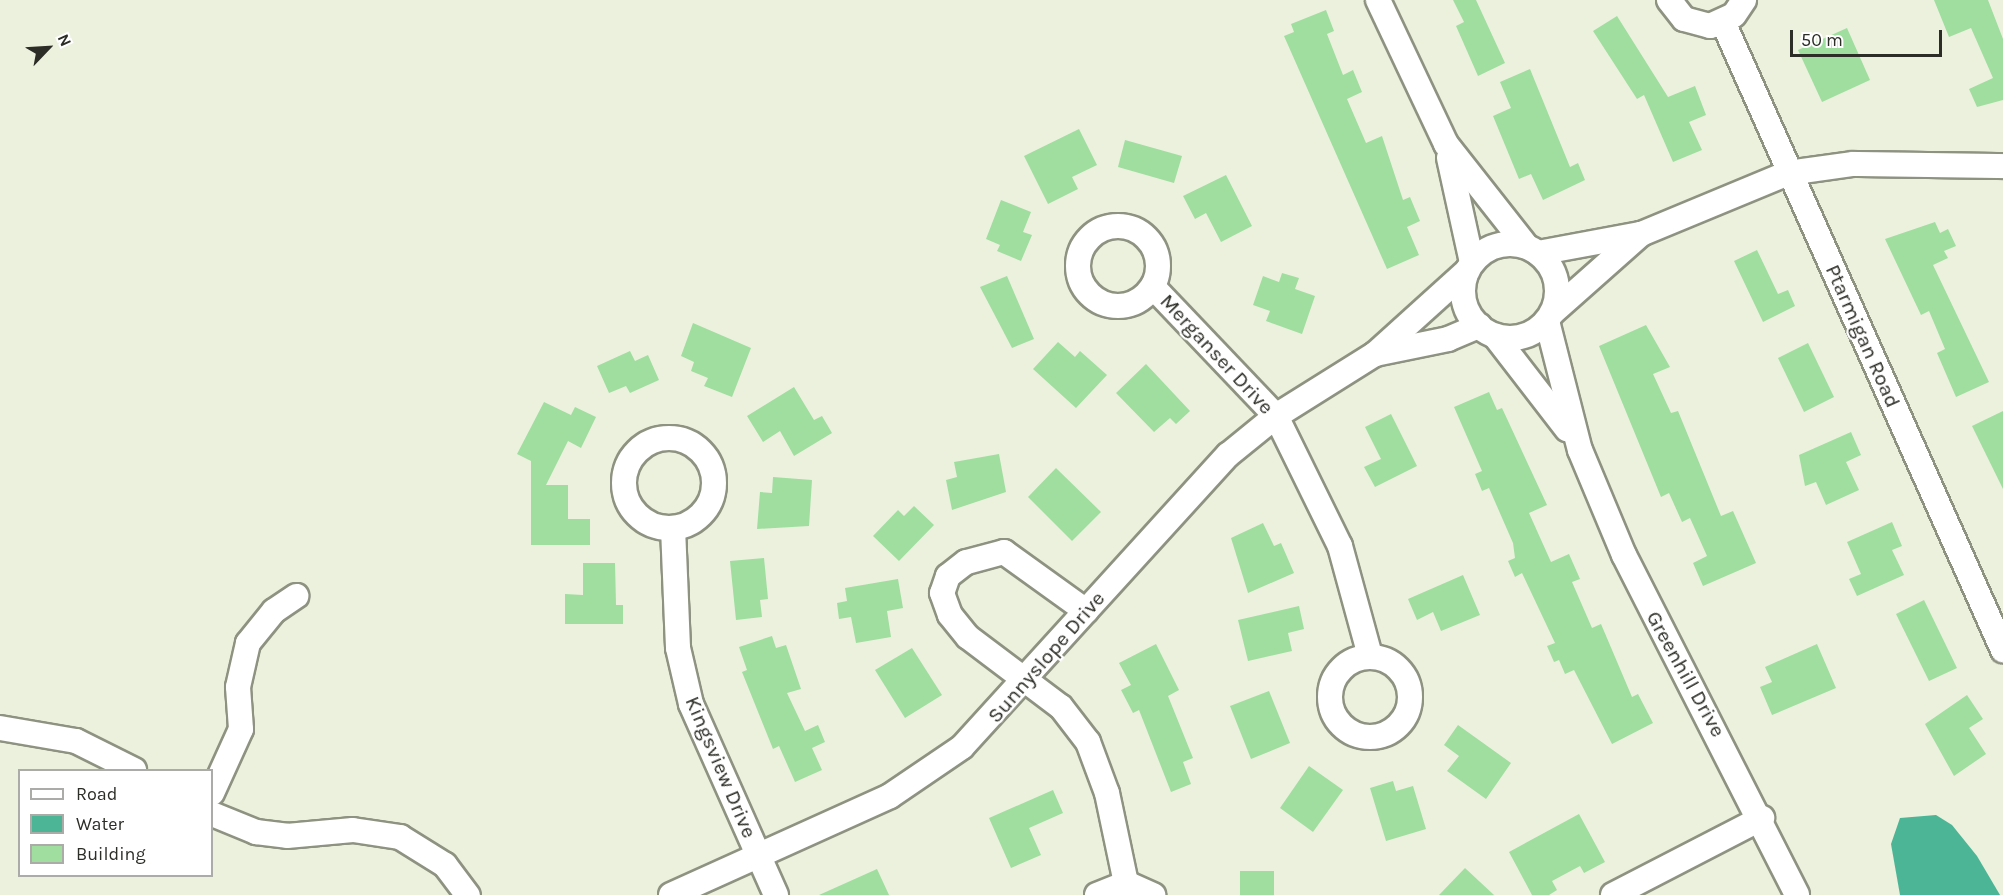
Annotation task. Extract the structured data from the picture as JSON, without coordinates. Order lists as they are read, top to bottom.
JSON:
{
  "streets": {
    "street": [
      "Ptarmigan Road",
      "Merganser Drive",
      "Sunnyslope Drive",
      "Greenhill Drive",
      "Kingsview Drive"
    ]
  },
  "crossings": [
    ["Merganser Drive", "Sunnyslope Drive"],
    ["Sunnyslope Drive", "Greenhill Drive"],
    ["Sunnyslope Drive", "Kingsview Drive"]
  ],
  "legend": ["Road", "Water", "Building"],
  "scale_bar": "50 m",
  "north": "top right"
}
